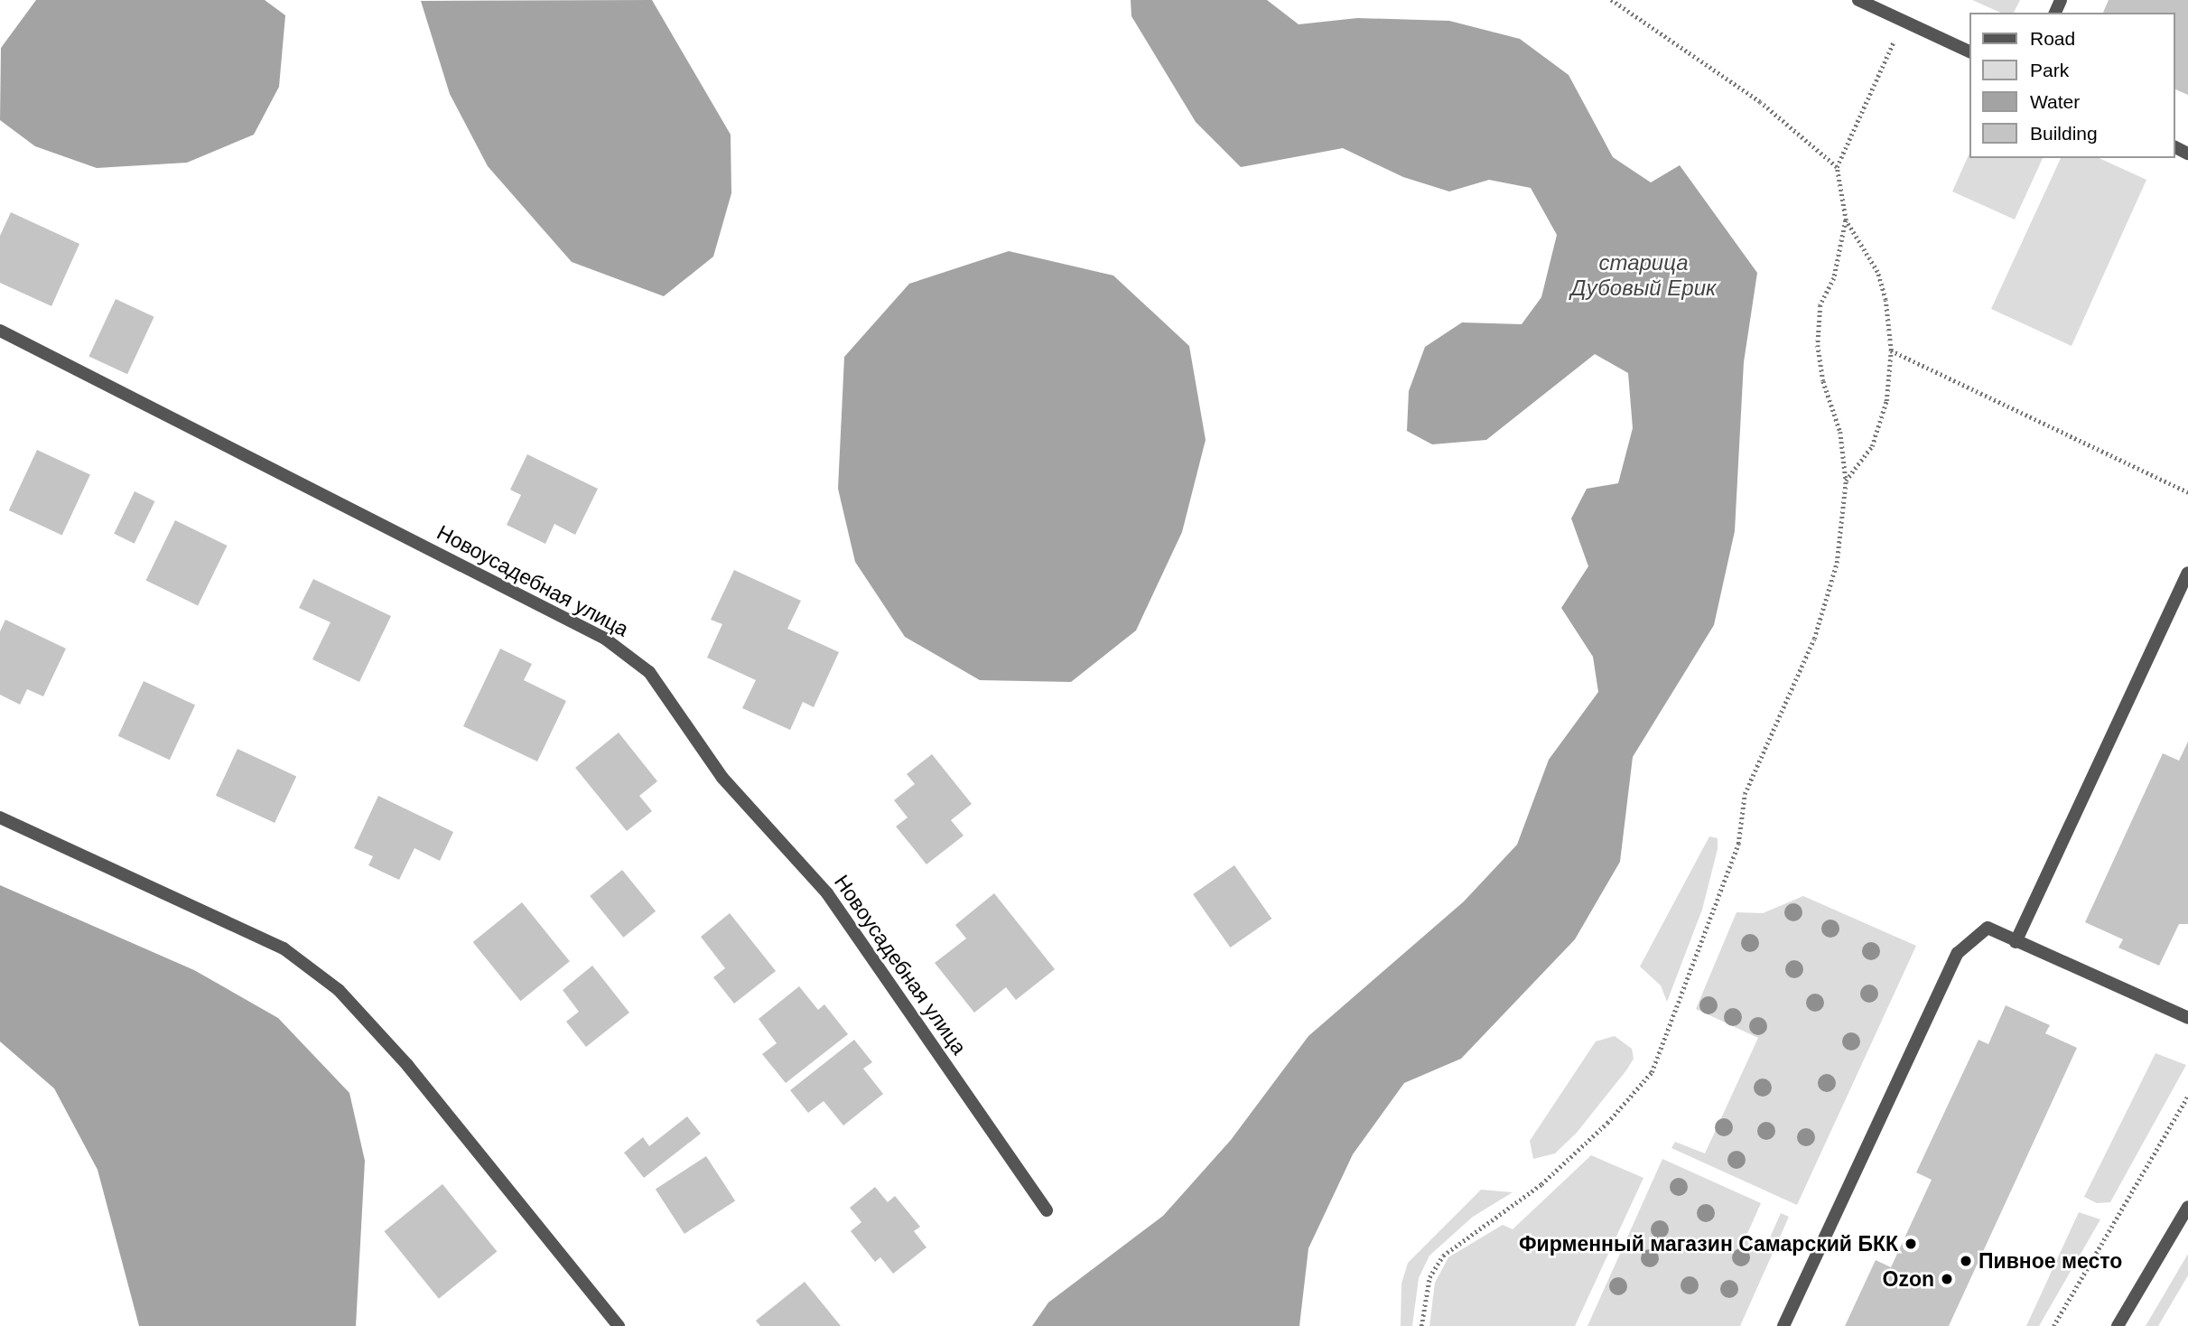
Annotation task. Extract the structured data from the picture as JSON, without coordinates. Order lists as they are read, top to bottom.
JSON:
{
  "streets": {
    "street": ["Новоусадебная улица"]
  },
  "water": ["старица Дубовый Ерик"],
  "places": ["Фирменный магазин Самарский БКК", "Пивное место", "Ozon"],
  "legend": [
    "Road",
    "Park",
    "Water",
    "Building"
  ]
}
